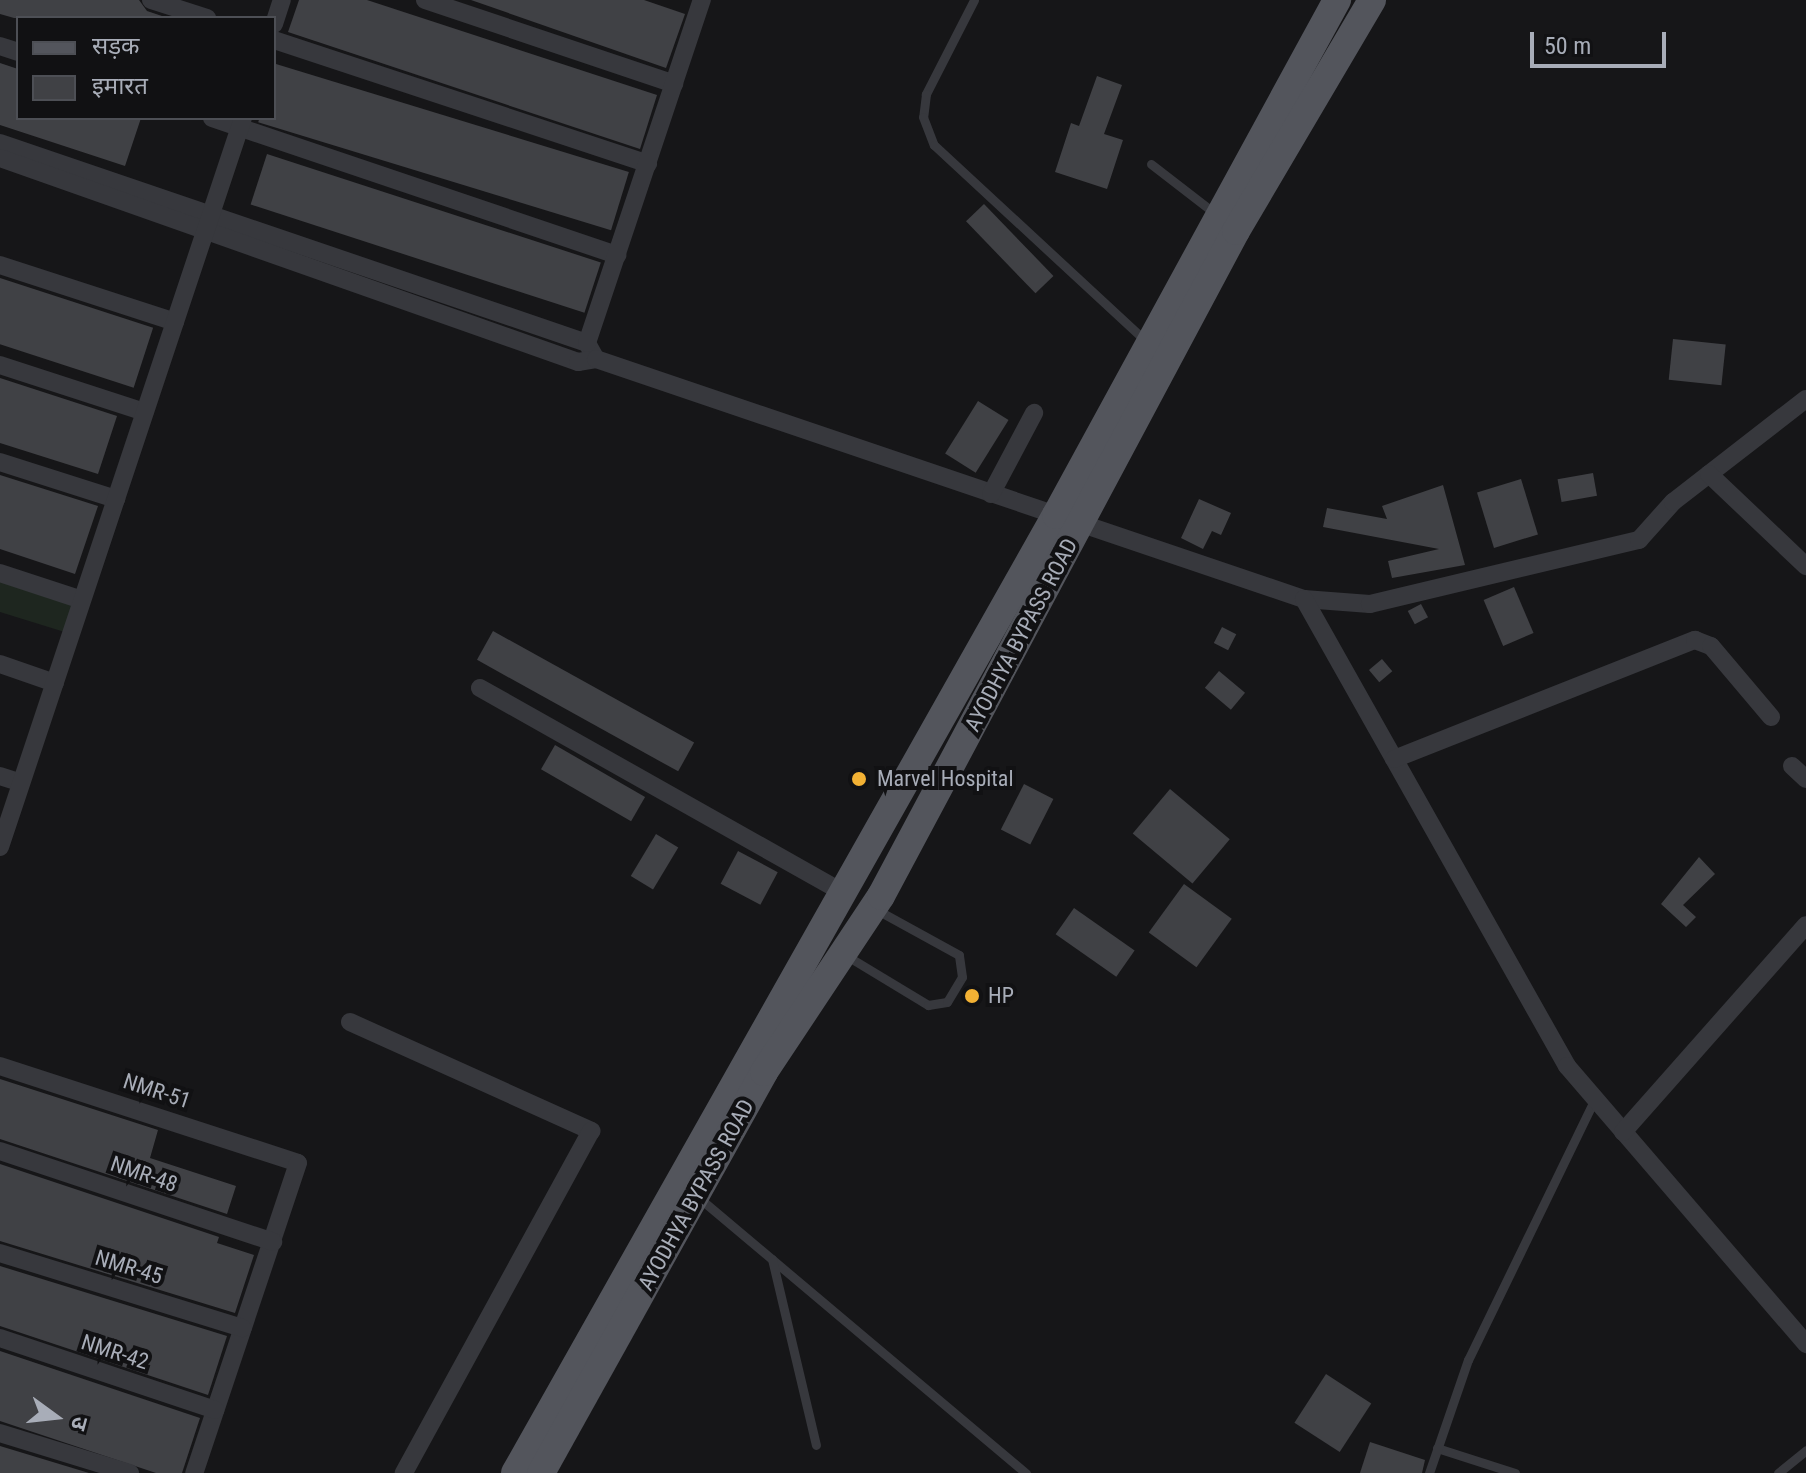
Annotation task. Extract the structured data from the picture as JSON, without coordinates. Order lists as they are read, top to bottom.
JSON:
{
  "streets": {
    "main road": ["AYODHYA BYPASS ROAD"],
    "street": [
      "NMR-51",
      "NMR-48",
      "NMR-45",
      "NMR-42"
    ]
  },
  "crossings": [
    ["NMR-51", "NMR-48"]
  ],
  "places": ["Marvel Hospital", "HP"],
  "legend": ["सड़क", "इमारत"],
  "scale_bar": "50 m",
  "north": "right"
}
